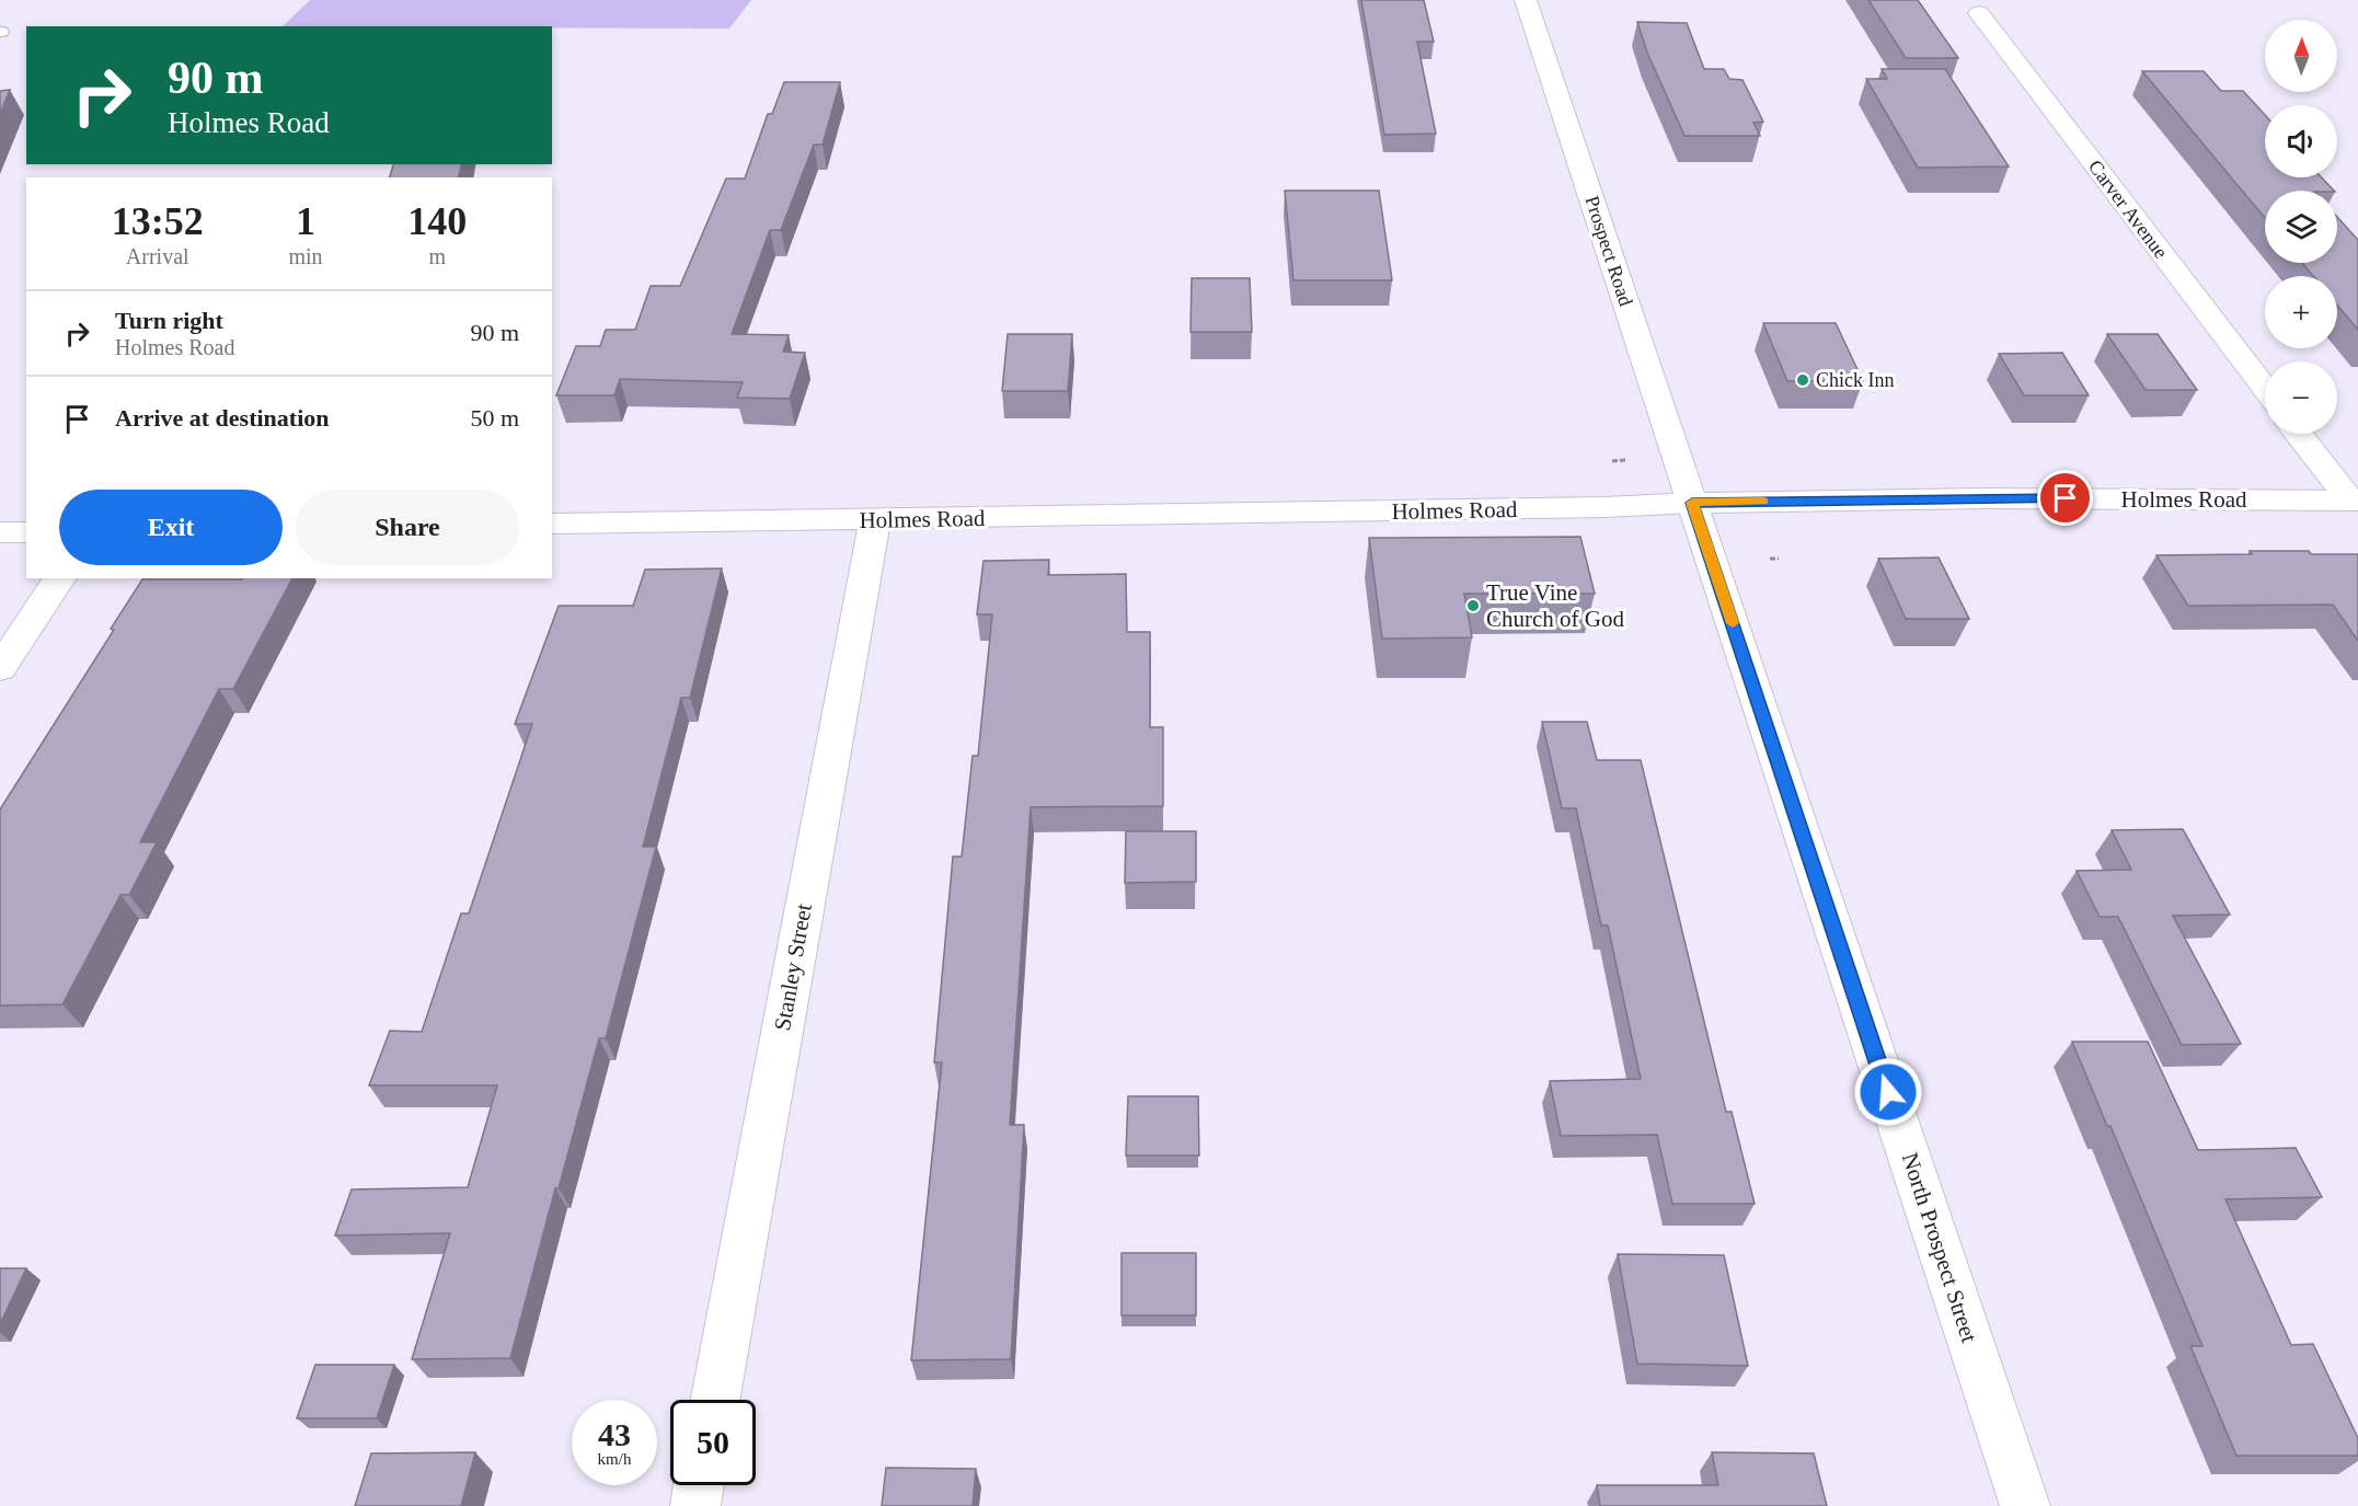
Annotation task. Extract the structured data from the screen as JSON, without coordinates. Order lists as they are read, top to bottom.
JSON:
{
  "streets": {
    "street": [
      "Carver Avenue",
      "Prospect Road",
      "Holmes Road",
      "Stanley Street",
      "North Prospect Street"
    ]
  },
  "crossings": [
    ["Prospect Road", "Holmes Road"],
    ["Prospect Road", "North Prospect Street"],
    ["Holmes Road", "Stanley Street"],
    ["Holmes Road", "North Prospect Street"]
  ],
  "places": ["Chick Inn", "True Vine Church of God"],
  "north": "top",
  "page": {
    "map_buttons": ["+", "−"],
    "turn": ["90 m", "Holmes Road"],
    "eta": [
      "13:52",
      "Arrival",
      "1",
      "min",
      "140",
      "m"
    ],
    "list": [
      {
        "name": "Turn right",
        "note": "Holmes Road",
        "value": "90 m"
      },
      {
        "name": "Arrive at destination",
        "value": "50 m"
      }
    ],
    "buttons": ["Exit", "Share"],
    "speed": "43 km/h",
    "limit": "50"
  }
}
